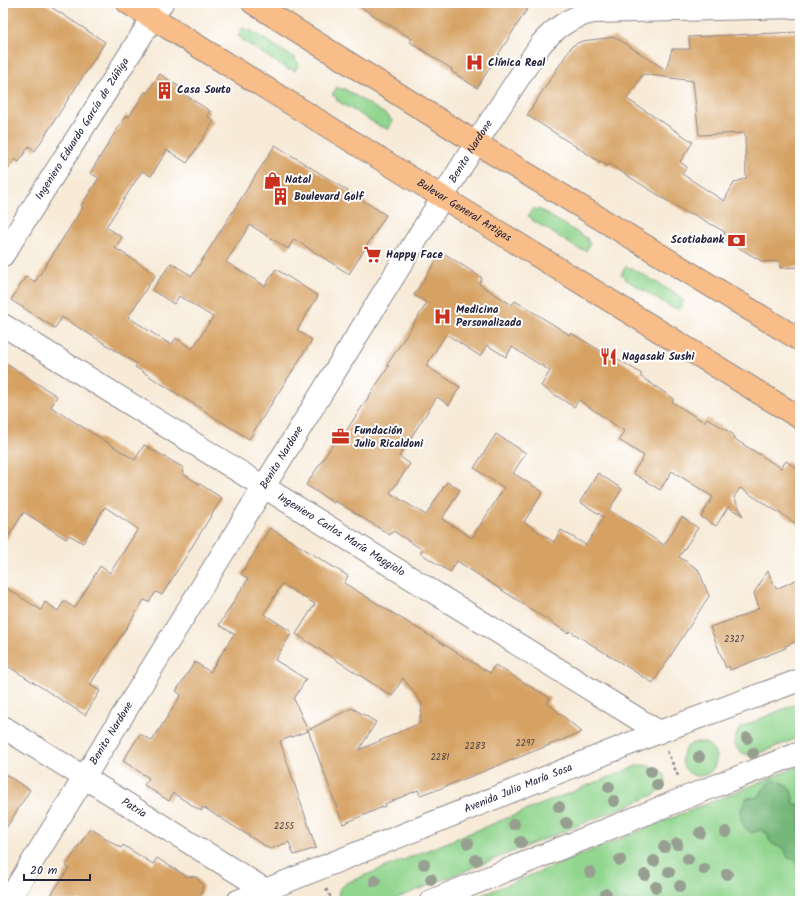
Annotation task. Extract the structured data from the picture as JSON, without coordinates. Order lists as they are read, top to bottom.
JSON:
{
  "streets": {
    "main road": ["Bulevar General Artigas"],
    "street": [
      "Ingeniero Eduardo García de Zúñiga",
      "Benito Nardone",
      "Ingeniero Carlos María Maggiolo",
      "Avenida Julio María Sosa",
      "Patria"
    ]
  },
  "crossings": [
    ["Ingeniero Eduardo García de Zúñiga", "Bulevar General Artigas"],
    ["Benito Nardone", "Bulevar General Artigas"],
    ["Benito Nardone", "Ingeniero Carlos María Maggiolo"],
    ["Benito Nardone", "Patria"],
    ["Ingeniero Carlos María Maggiolo", "Avenida Julio María Sosa"],
    ["Avenida Julio María Sosa", "Patria"]
  ],
  "places": {
    "hospital": ["Clínica Real", "Medicina Personalizada"],
    "building": ["Casa Souto", "Boulevard Golf"],
    "shop": ["Natal"],
    "bank": ["Scotiabank"],
    "supermarket": ["Happy Face"],
    "restaurant": ["Nagasaki Sushi"],
    "office": ["Fundación Julio Ricaldoni"]
  },
  "house_numbers": [
    "2327",
    "2297",
    "2283",
    "2281",
    "2255"
  ],
  "scale_bar": "20 m"
}
